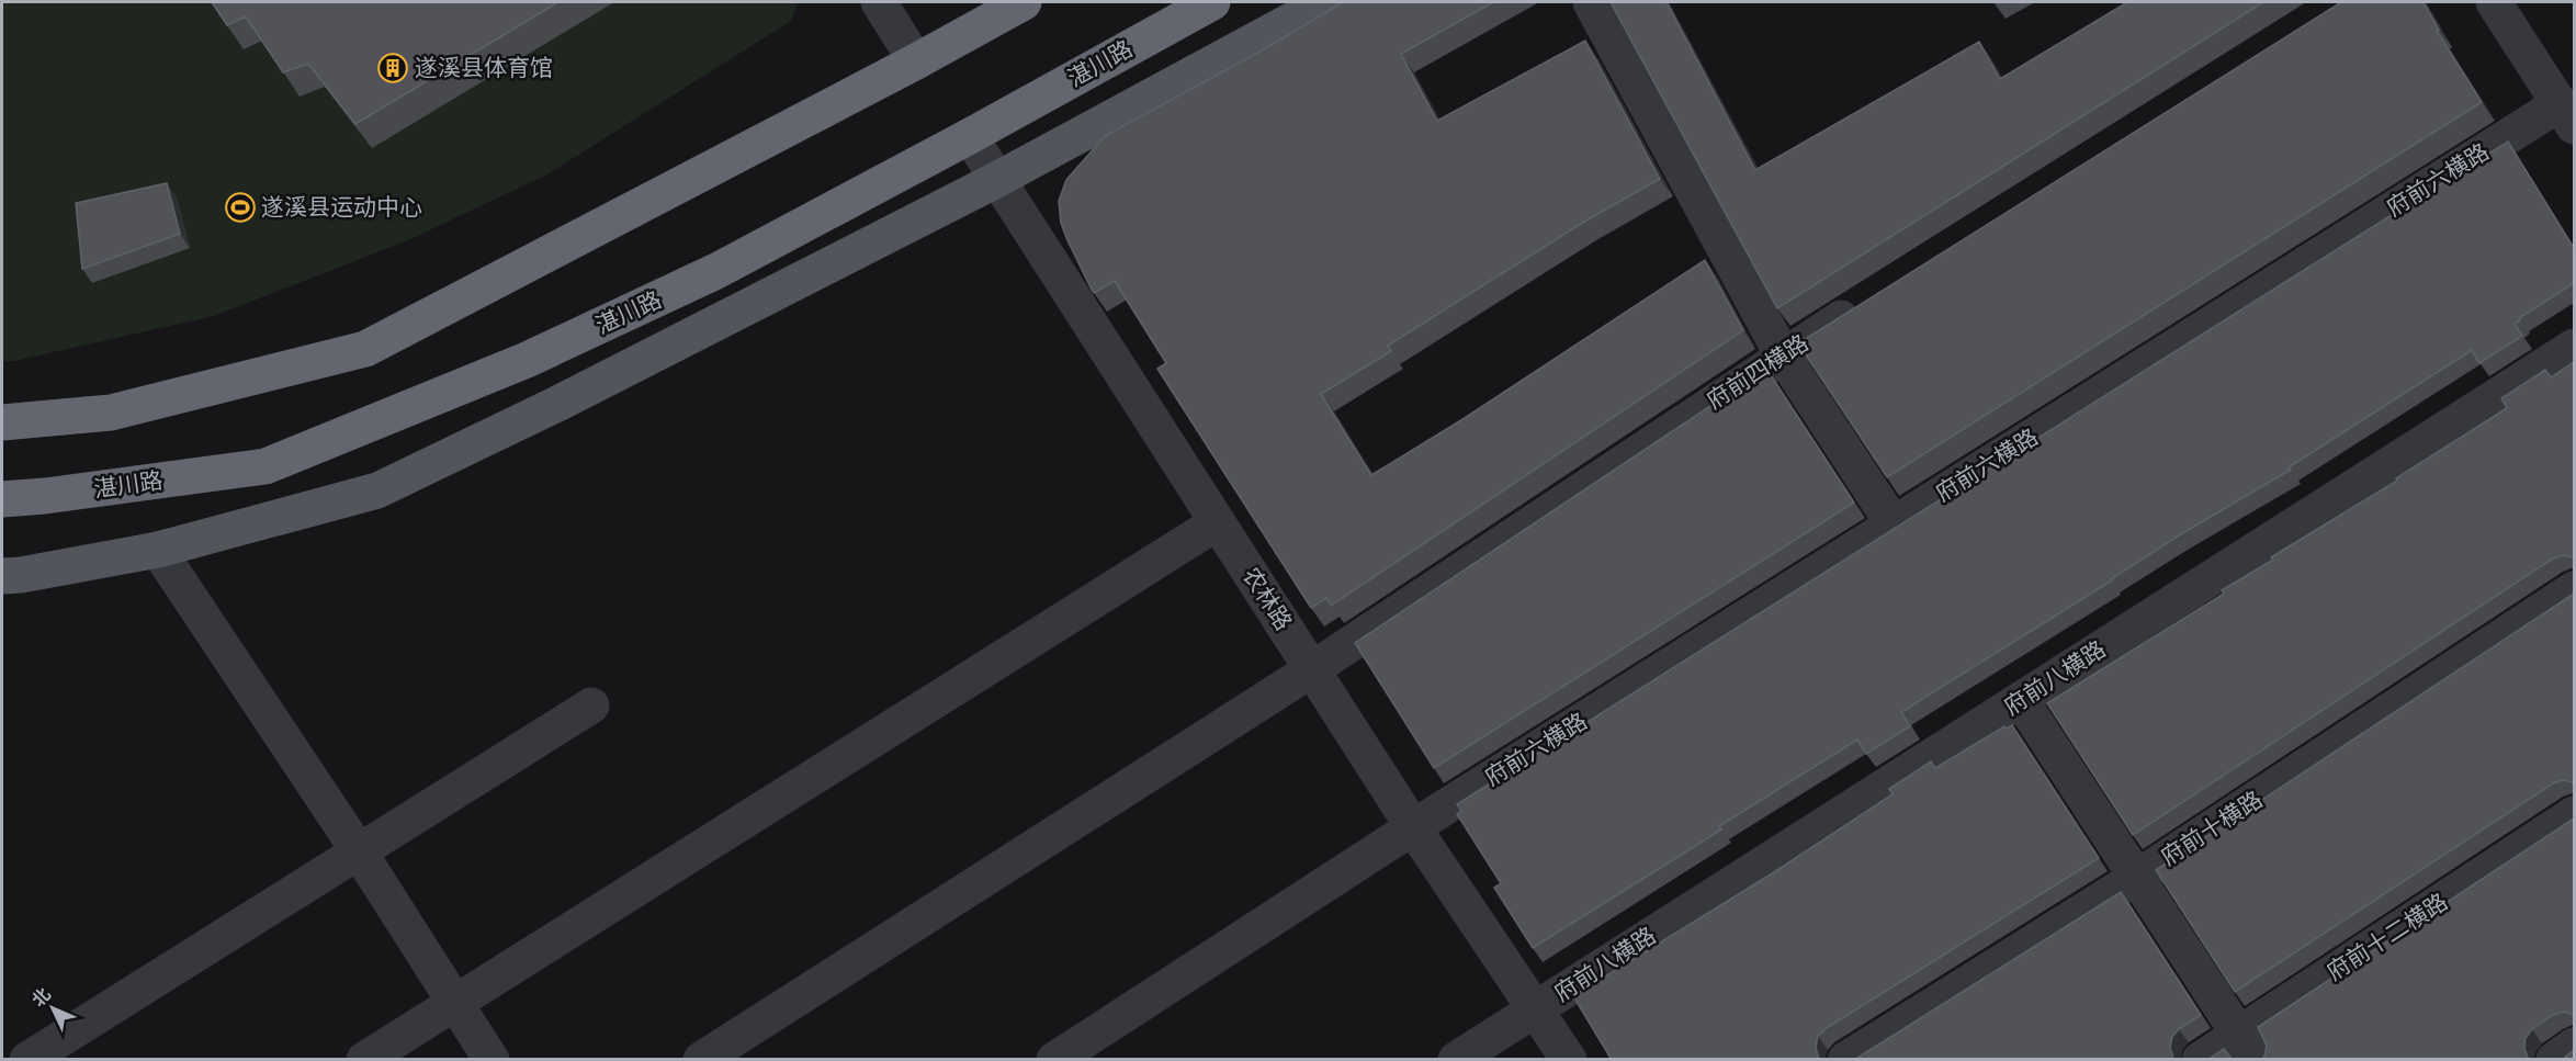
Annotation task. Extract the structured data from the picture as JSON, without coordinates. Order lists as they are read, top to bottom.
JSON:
{
  "streets": {
    "highway": ["湛川路"],
    "street": [
      "府前六横路",
      "府前四横路",
      "农林路",
      "府前八横路",
      "府前十横路",
      "府前十二横路"
    ]
  },
  "crossings": [
    ["湛川路", "农林路"],
    ["府前六横路", "农林路"],
    ["府前四横路", "农林路"],
    ["农林路", "府前八横路"]
  ],
  "places": {
    "building": ["遂溪县体育馆"],
    "sports": ["遂溪县运动中心"]
  },
  "north": "top left"
}
